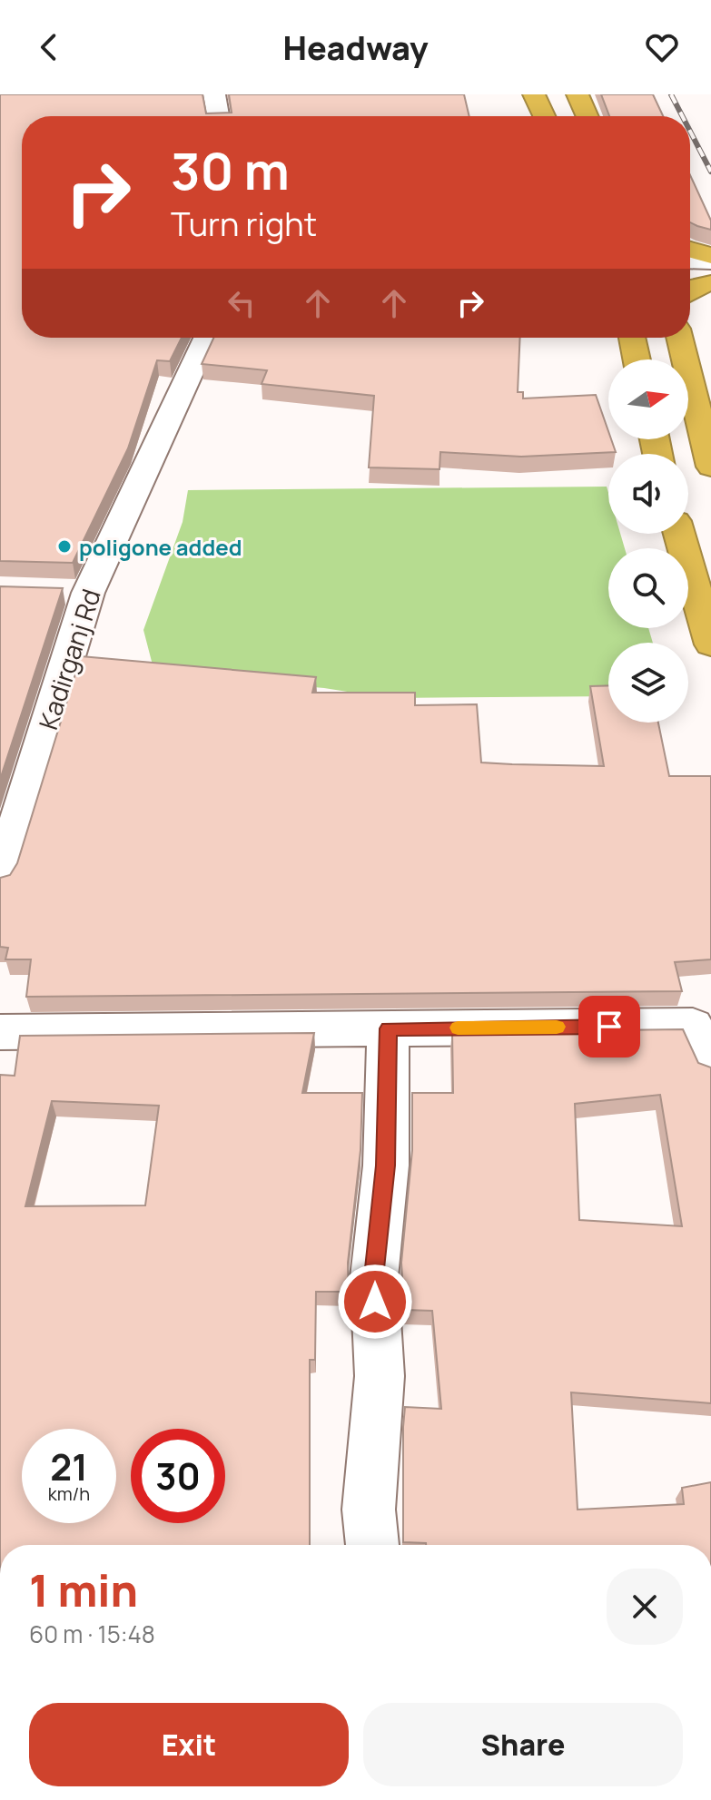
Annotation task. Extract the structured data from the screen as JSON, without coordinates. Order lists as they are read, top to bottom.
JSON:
{
  "streets": {
    "street": ["Kadirganj Rd"]
  },
  "places": ["poligone added"],
  "north": "right",
  "page": {
    "header": "Headway",
    "turn": ["30 m", "Turn right"],
    "speed": "21 km/h",
    "limit": "30",
    "heading": ["1 min", "60 m · 15:48"],
    "buttons": ["Exit", "Share"]
  }
}
